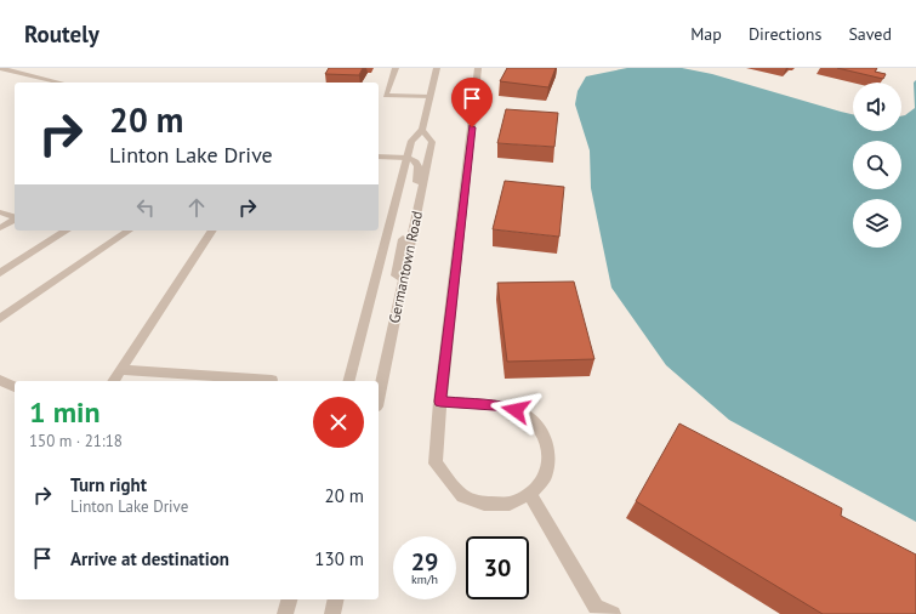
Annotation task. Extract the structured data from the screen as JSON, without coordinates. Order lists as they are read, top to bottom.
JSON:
{
  "streets": {
    "street": ["Germantown Road"]
  },
  "page": {
    "header": "Routely",
    "nav": ["Map", "Directions", "Saved"],
    "turn": ["20 m", "Linton Lake Drive"],
    "heading": ["1 min", "150 m · 21:18"],
    "list": [
      {
        "name": "Turn right",
        "note": "Linton Lake Drive",
        "value": "20 m"
      },
      {
        "name": "Arrive at destination",
        "value": "130 m"
      }
    ],
    "speed": "29 km/h",
    "limit": "30"
  }
}
